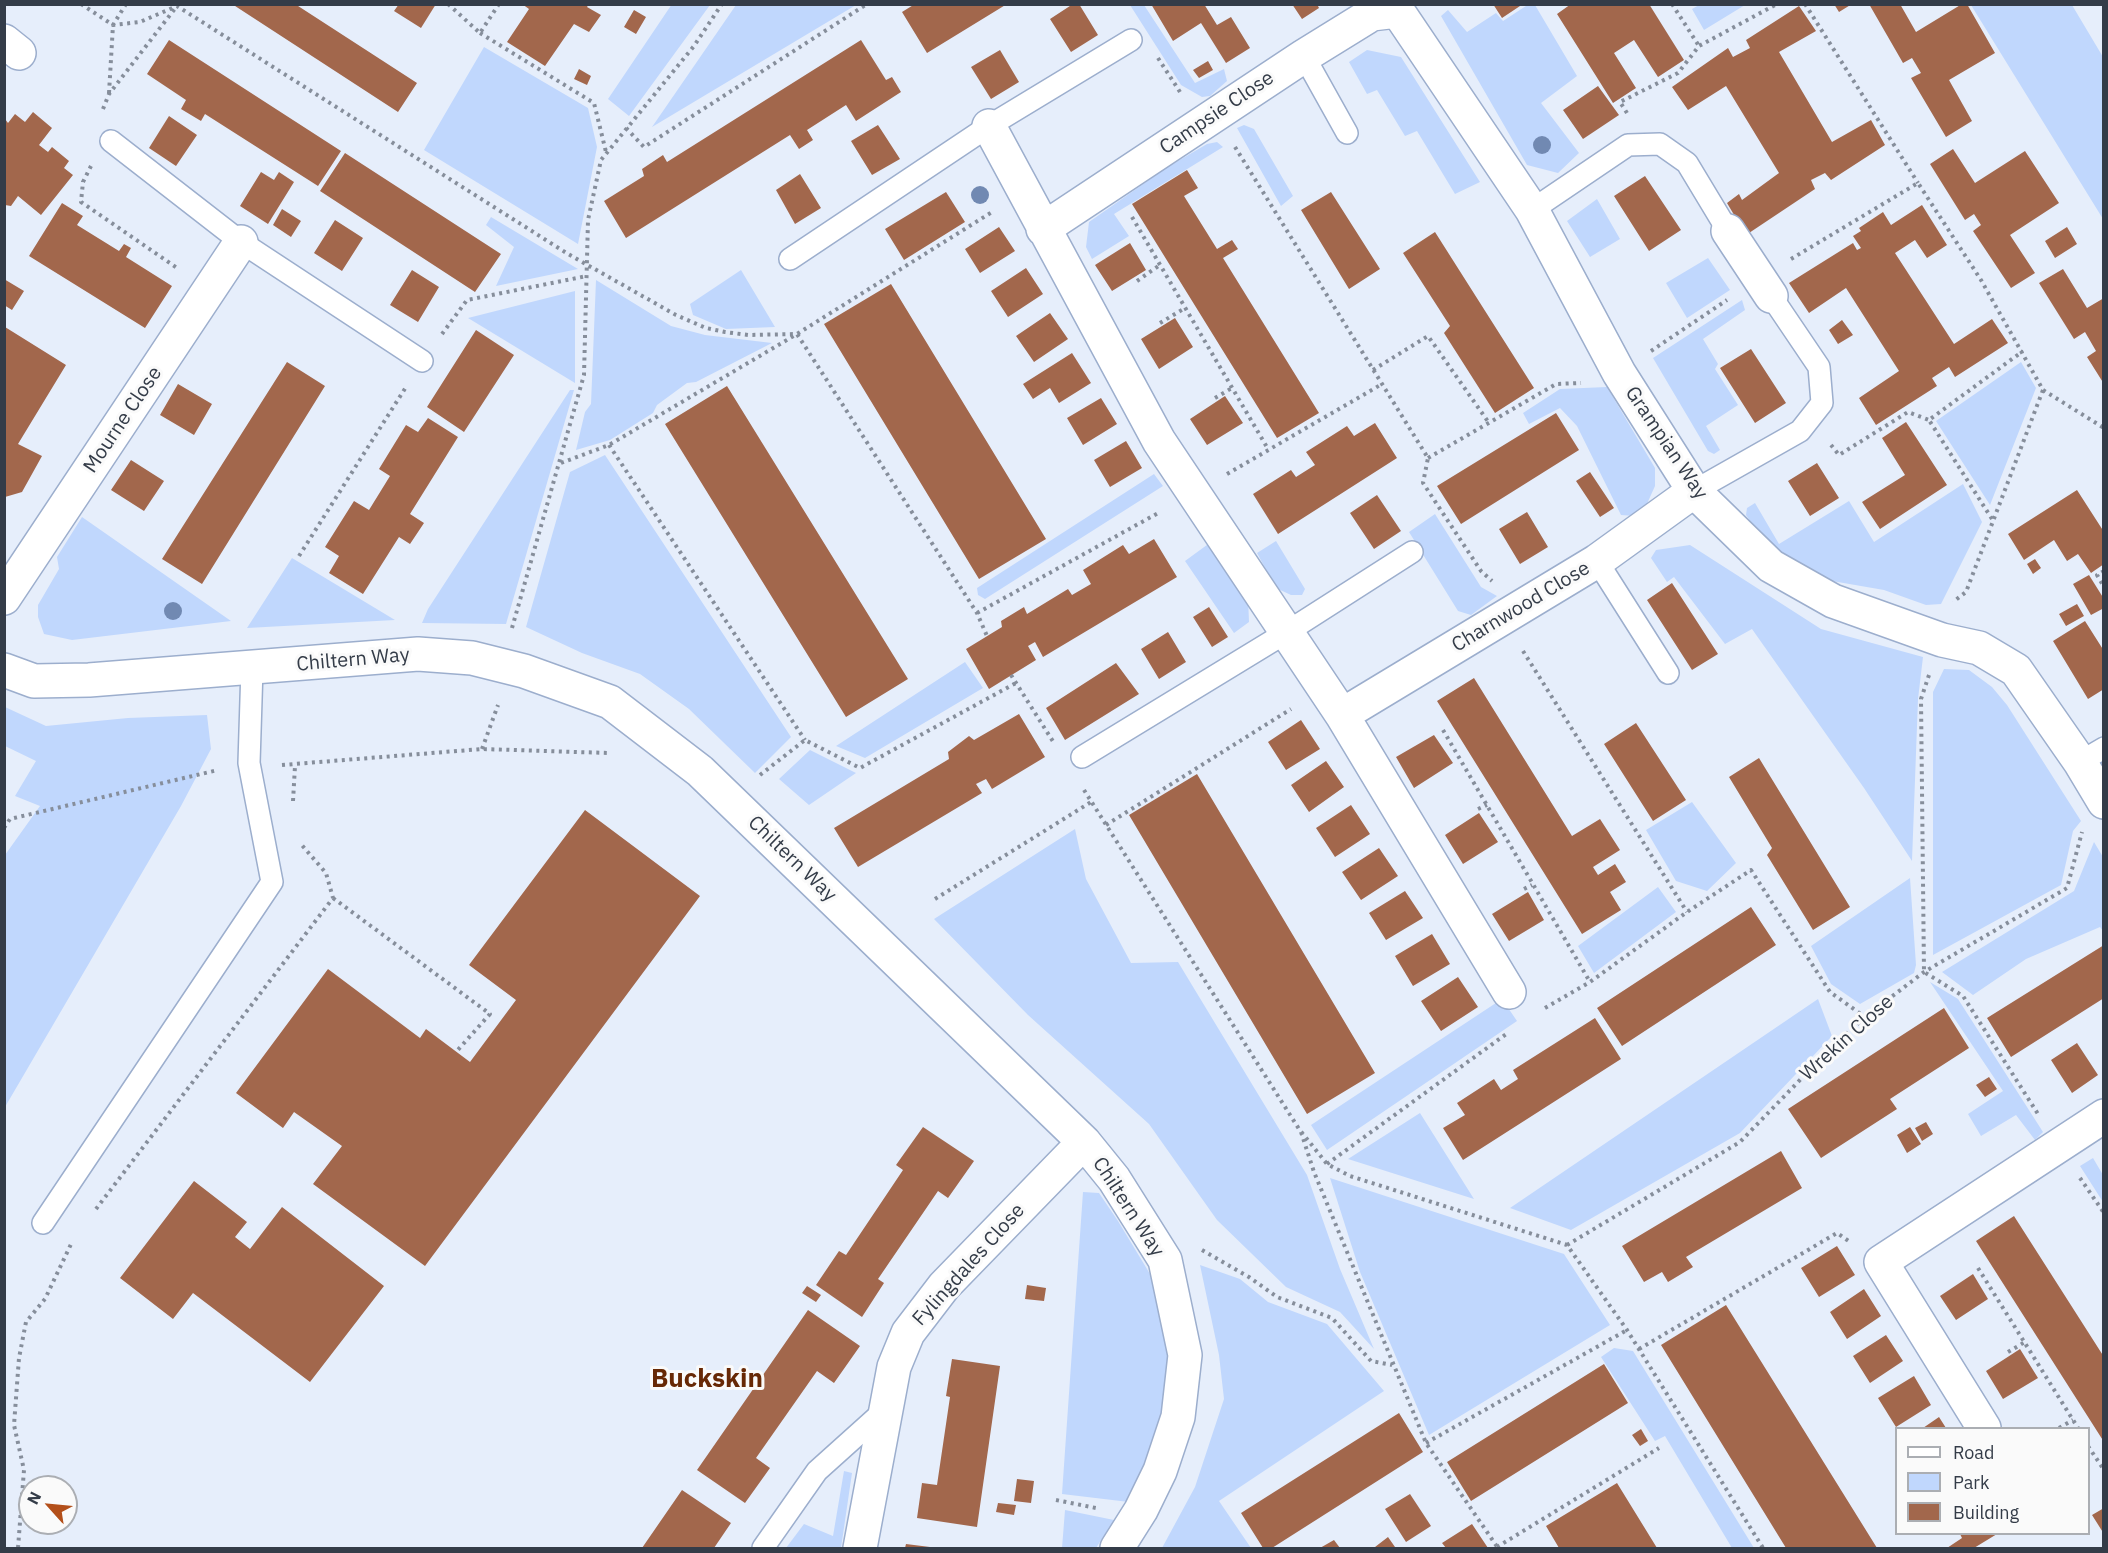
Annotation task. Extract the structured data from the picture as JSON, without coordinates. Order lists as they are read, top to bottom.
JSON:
{
  "streets": {
    "street": [
      "Campsie Close",
      "Mourne Close",
      "Grampian Way",
      "Charnwood Close",
      "Chiltern Way",
      "Fylingdales Close"
    ],
    "path": ["Wrekin Close"]
  },
  "crossings": [
    ["Campsie Close", "Grampian Way"],
    ["Grampian Way", "Charnwood Close"],
    ["Grampian Way", "Wrekin Close"],
    ["Chiltern Way", "Fylingdales Close"]
  ],
  "districts": ["Buckskin"],
  "legend": ["Road", "Park", "Building"],
  "north": "top left"
}
